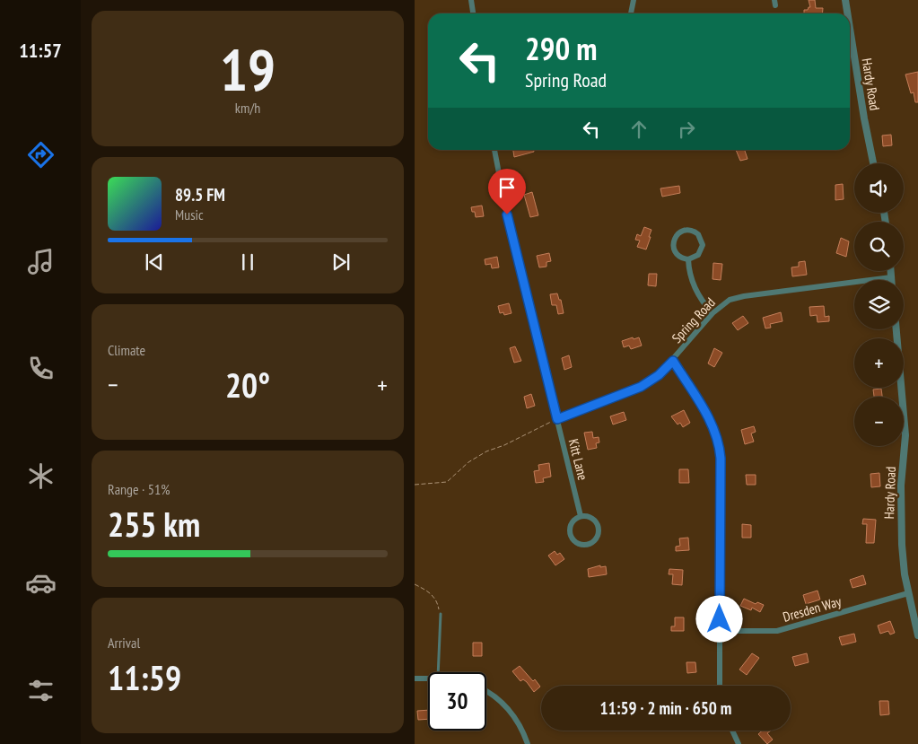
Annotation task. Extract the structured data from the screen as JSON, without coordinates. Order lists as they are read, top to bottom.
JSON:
{
  "streets": {
    "street": [
      "Hardy Road",
      "Spring Road",
      "Kitt Lane",
      "Dresden Way"
    ]
  },
  "crossings": [
    ["Hardy Road", "Dresden Way"],
    ["Spring Road", "Kitt Lane"]
  ],
  "page": {
    "tabs": "11:57",
    "tile": [
      ["19", "km/h"],
      "Climate",
      ["Range · 51%", "255 km"],
      ["Arrival", "11:59"]
    ],
    "turn": ["290 m", "Spring Road"],
    "map_buttons": ["+", "−"],
    "song": ["89.5 FM", "Music"],
    "heat": ["−", "20°", "+"],
    "limit": "30",
    "trip": "11:59 · 2 min · 650 m"
  }
}
